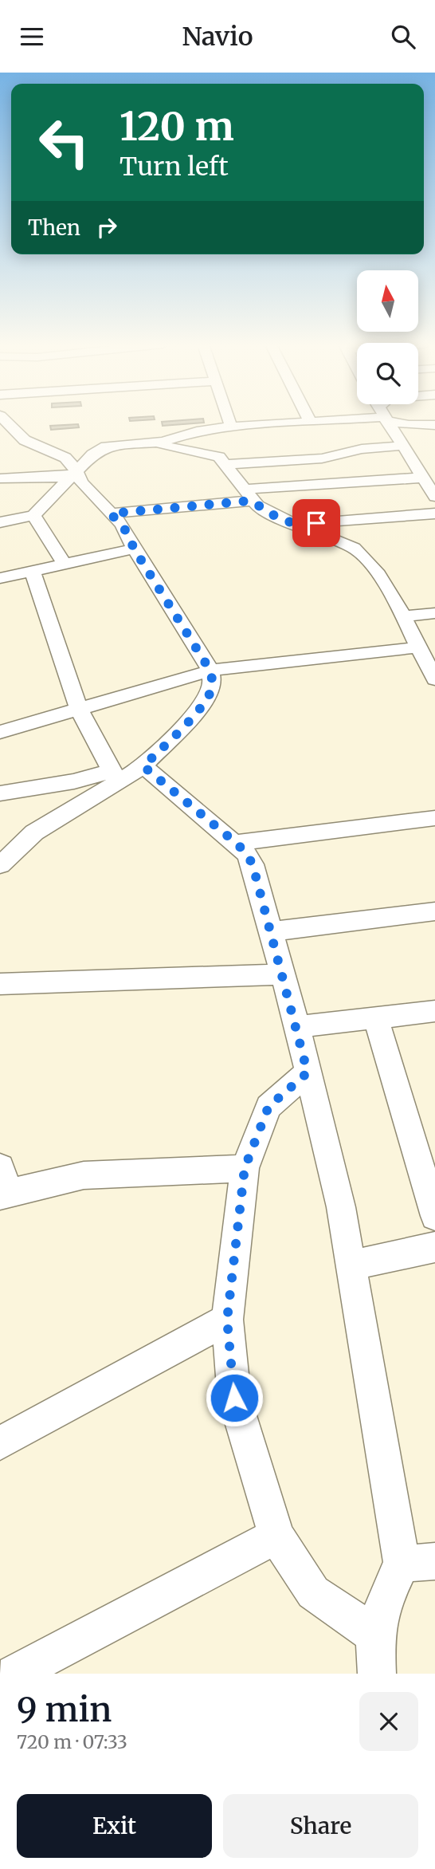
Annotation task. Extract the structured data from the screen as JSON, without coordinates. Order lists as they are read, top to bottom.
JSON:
{
  "north": "top",
  "page": {
    "header": "Navio",
    "turn": ["120 m", "Turn left"],
    "then": "Then",
    "heading": ["9 min", "720 m · 07:33"],
    "buttons": ["Exit", "Share"]
  }
}
